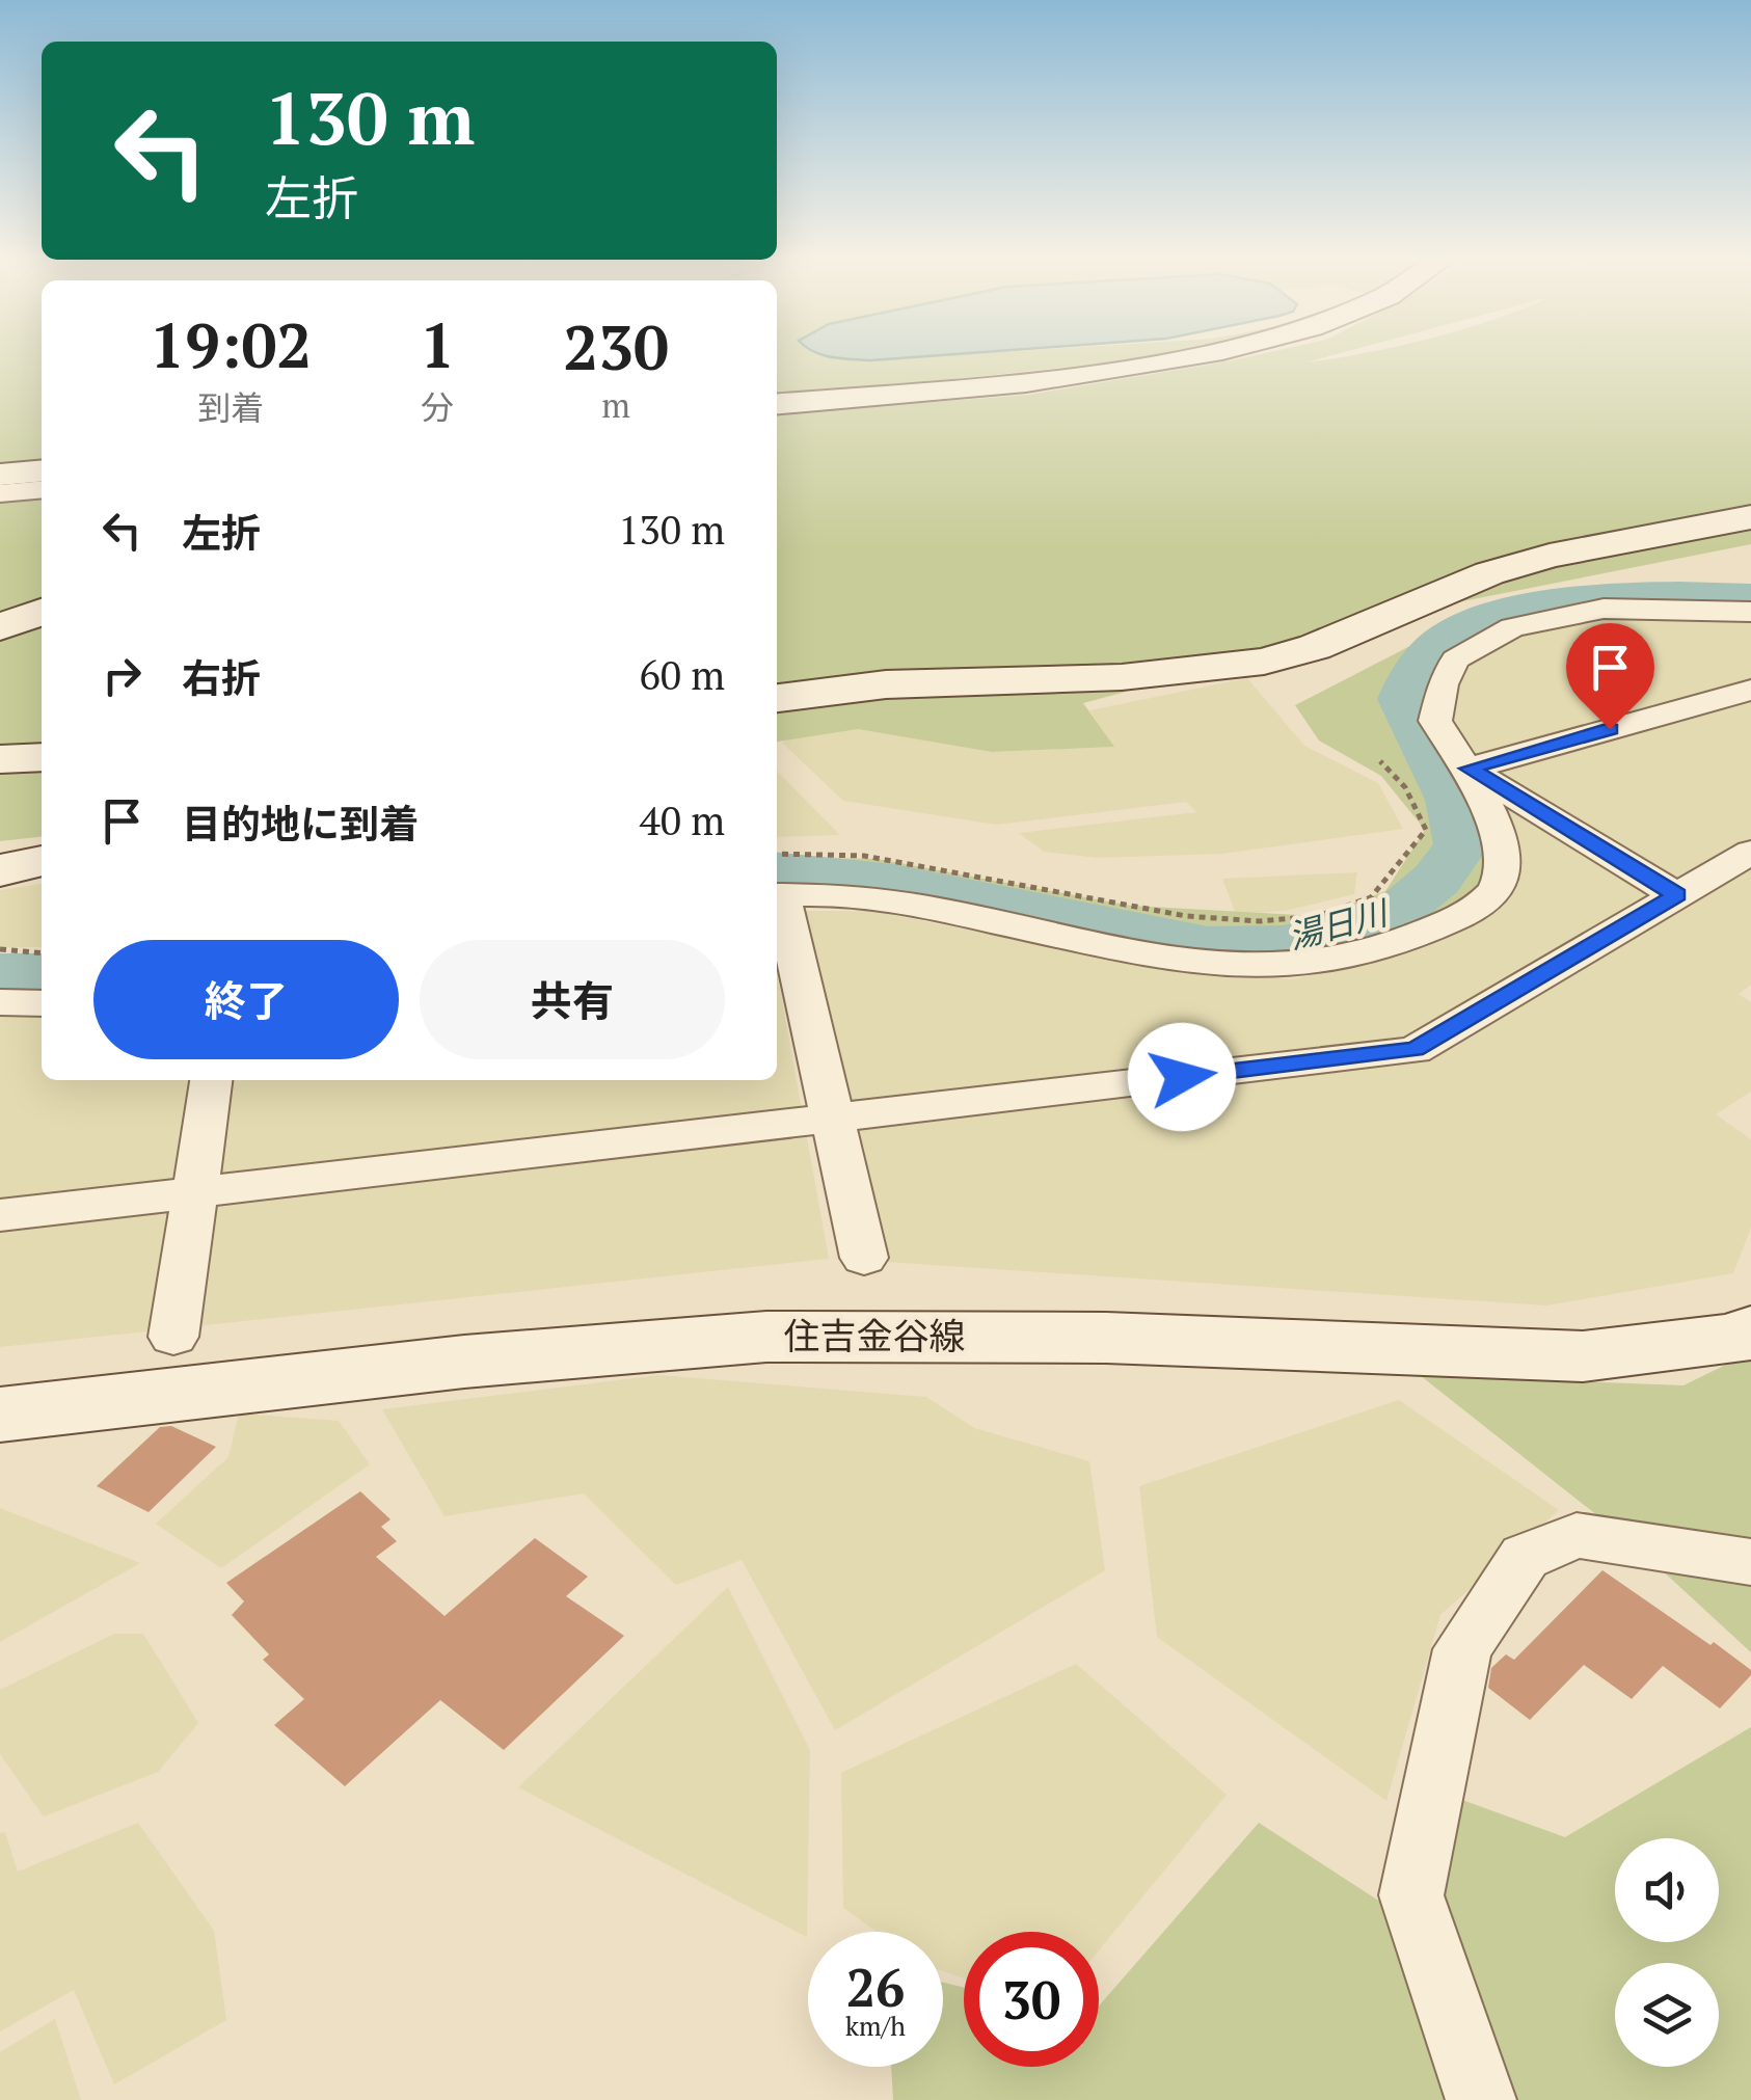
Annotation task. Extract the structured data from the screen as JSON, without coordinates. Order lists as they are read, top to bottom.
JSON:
{
  "streets": {
    "main road": ["住吉金谷線"]
  },
  "water": ["湯日川"],
  "page": {
    "turn": ["130 m", "左折"],
    "eta": [
      "19:02",
      "到着",
      "1",
      "分",
      "230",
      "m"
    ],
    "list": [
      {
        "name": "左折",
        "value": "130 m"
      },
      {
        "name": "右折",
        "value": "60 m"
      },
      {
        "name": "目的地に到着",
        "value": "40 m"
      }
    ],
    "buttons": ["終了", "共有"],
    "speed": "26 km/h",
    "limit": "30"
  }
}
